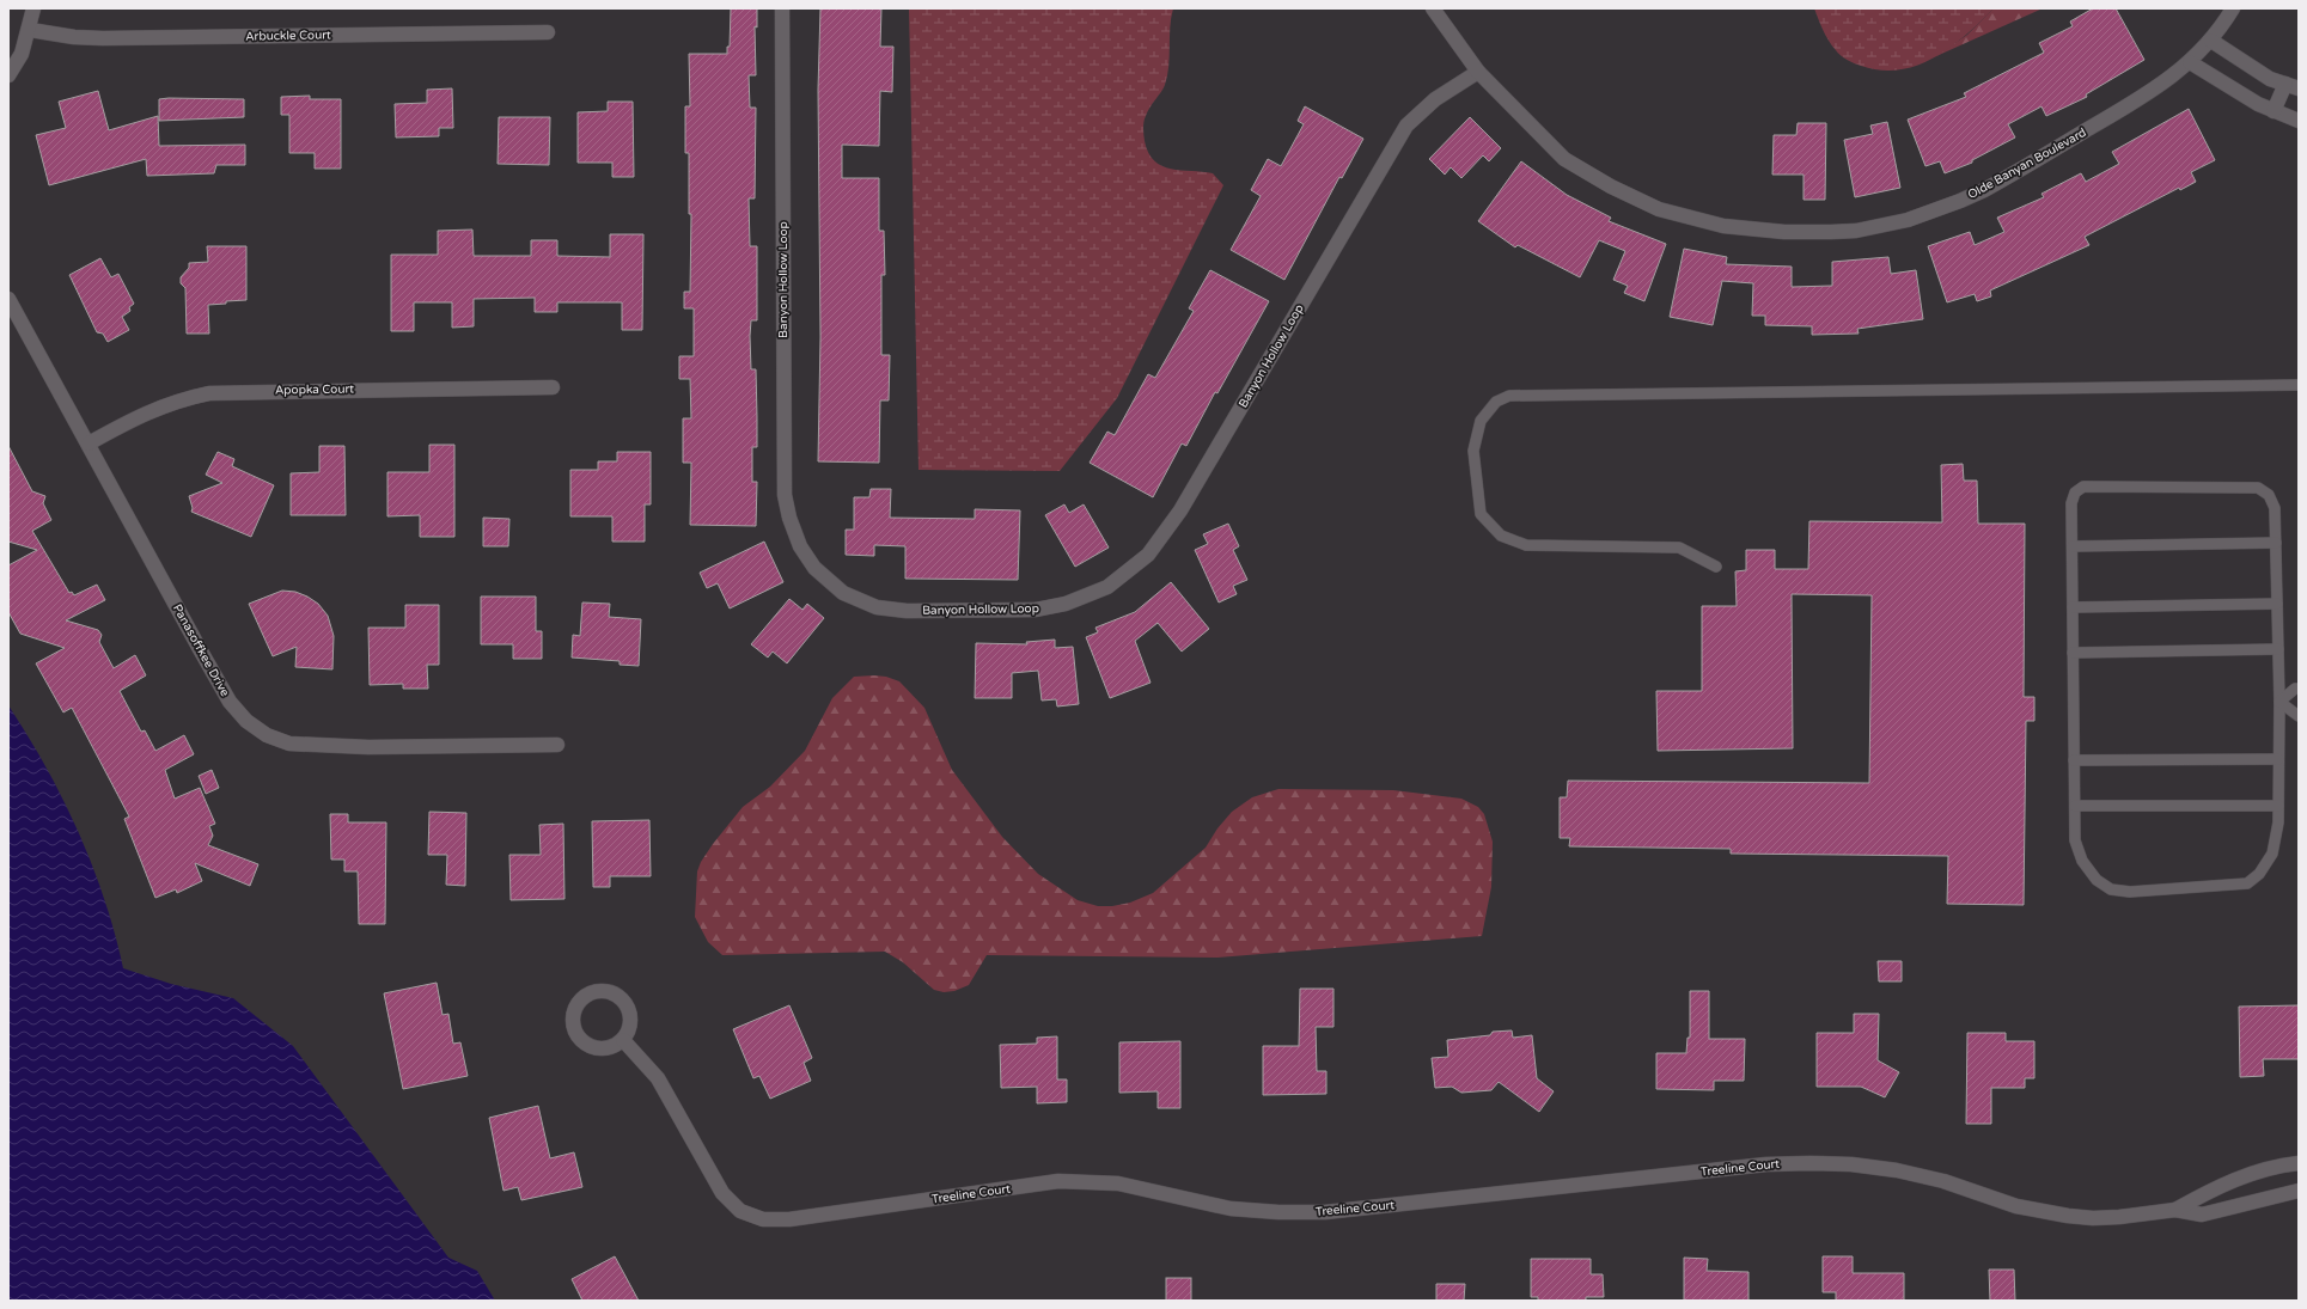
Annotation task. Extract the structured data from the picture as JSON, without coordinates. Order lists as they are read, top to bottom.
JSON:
{
  "streets": {
    "street": [
      "Arbuckle Court",
      "Olde Banyan Boulevard",
      "Banyon Hollow Loop",
      "Apopka Court",
      "Panasoffkee Drive",
      "Treeline Court"
    ]
  },
  "crossings": [
    ["Olde Banyan Boulevard", "Banyon Hollow Loop"],
    ["Apopka Court", "Panasoffkee Drive"]
  ]
}
